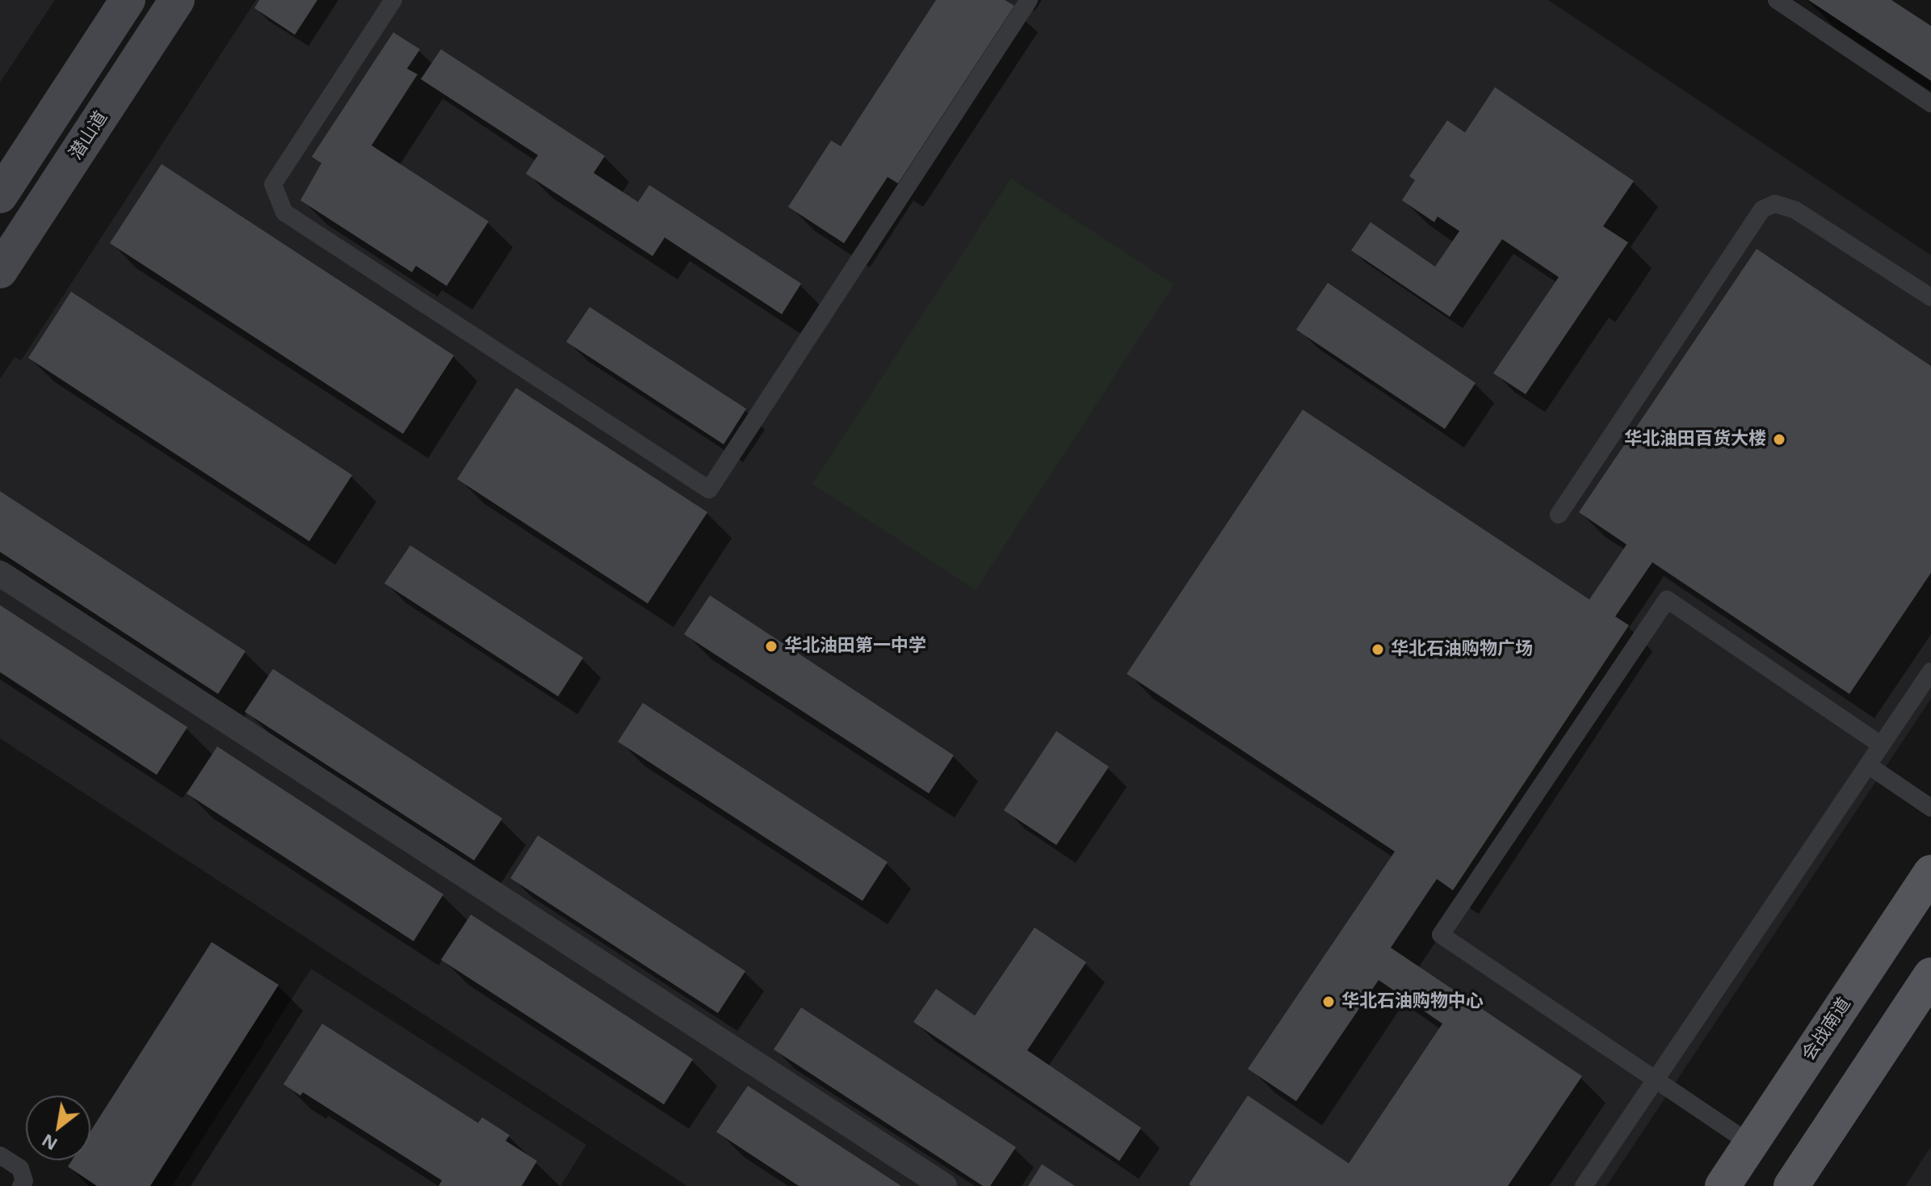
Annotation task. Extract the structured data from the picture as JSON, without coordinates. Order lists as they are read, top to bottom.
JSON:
{
  "streets": {
    "main road": ["潜山道", "会战南道"]
  },
  "places": [
    "华北油田百货大楼",
    "华北油田第一中学",
    "华北石油购物广场",
    "华北石油购物中心"
  ],
  "north": "bottom left"
}
